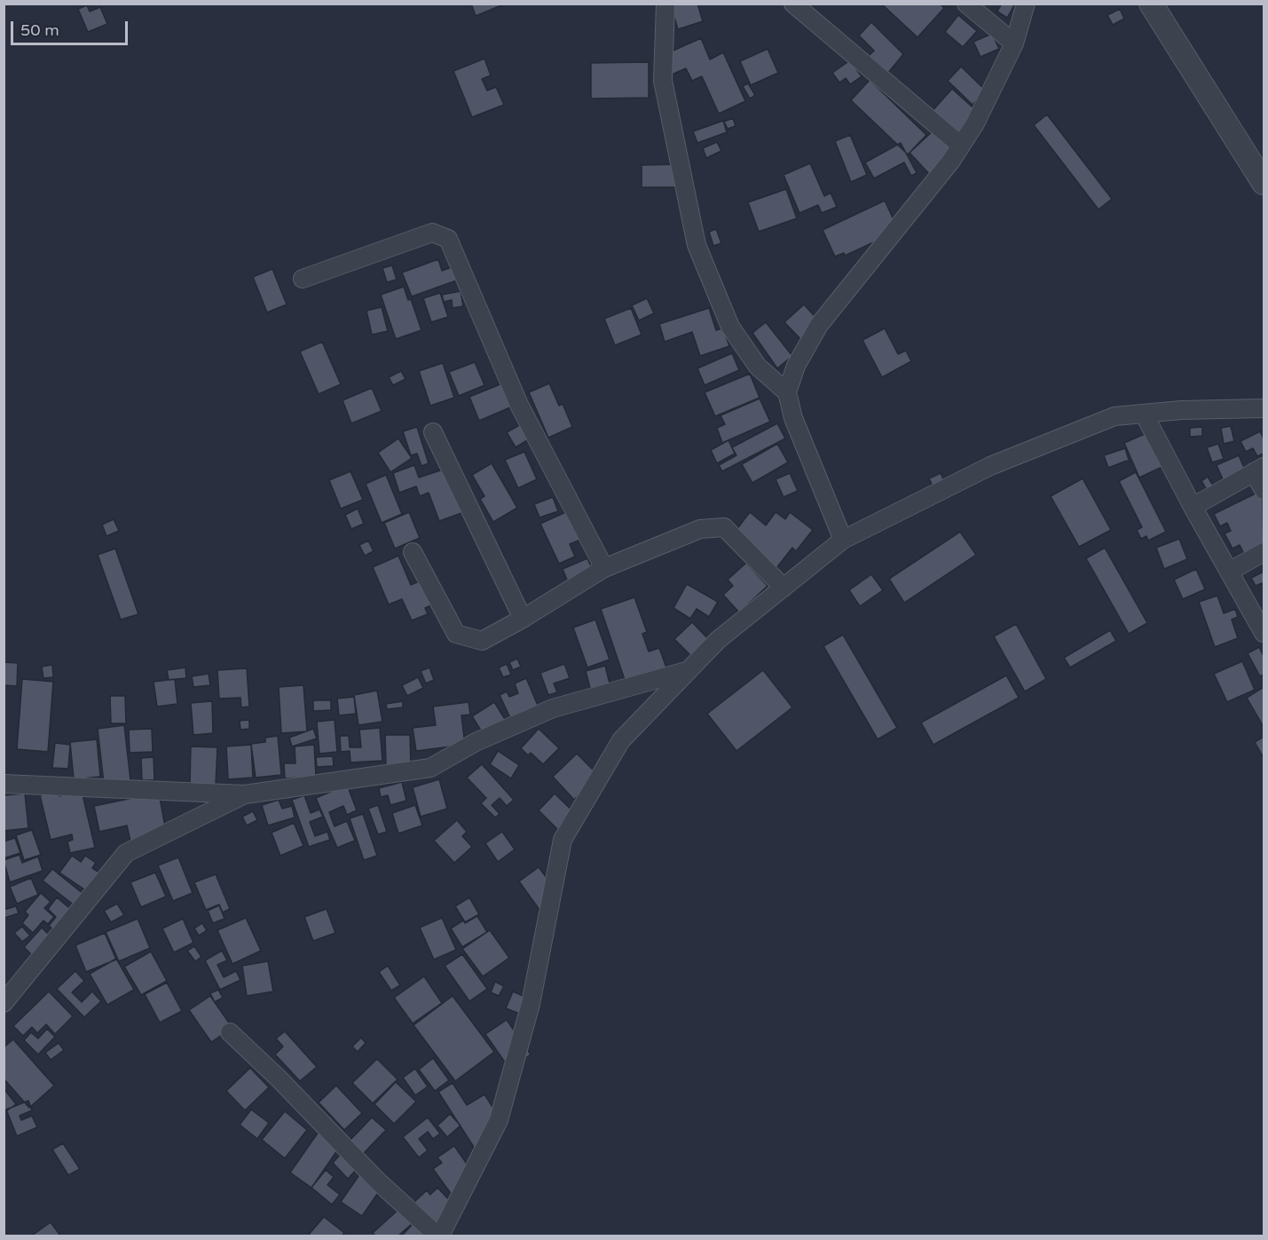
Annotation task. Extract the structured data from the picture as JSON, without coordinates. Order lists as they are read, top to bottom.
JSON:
{
  "scale_bar": "50 m"
}
